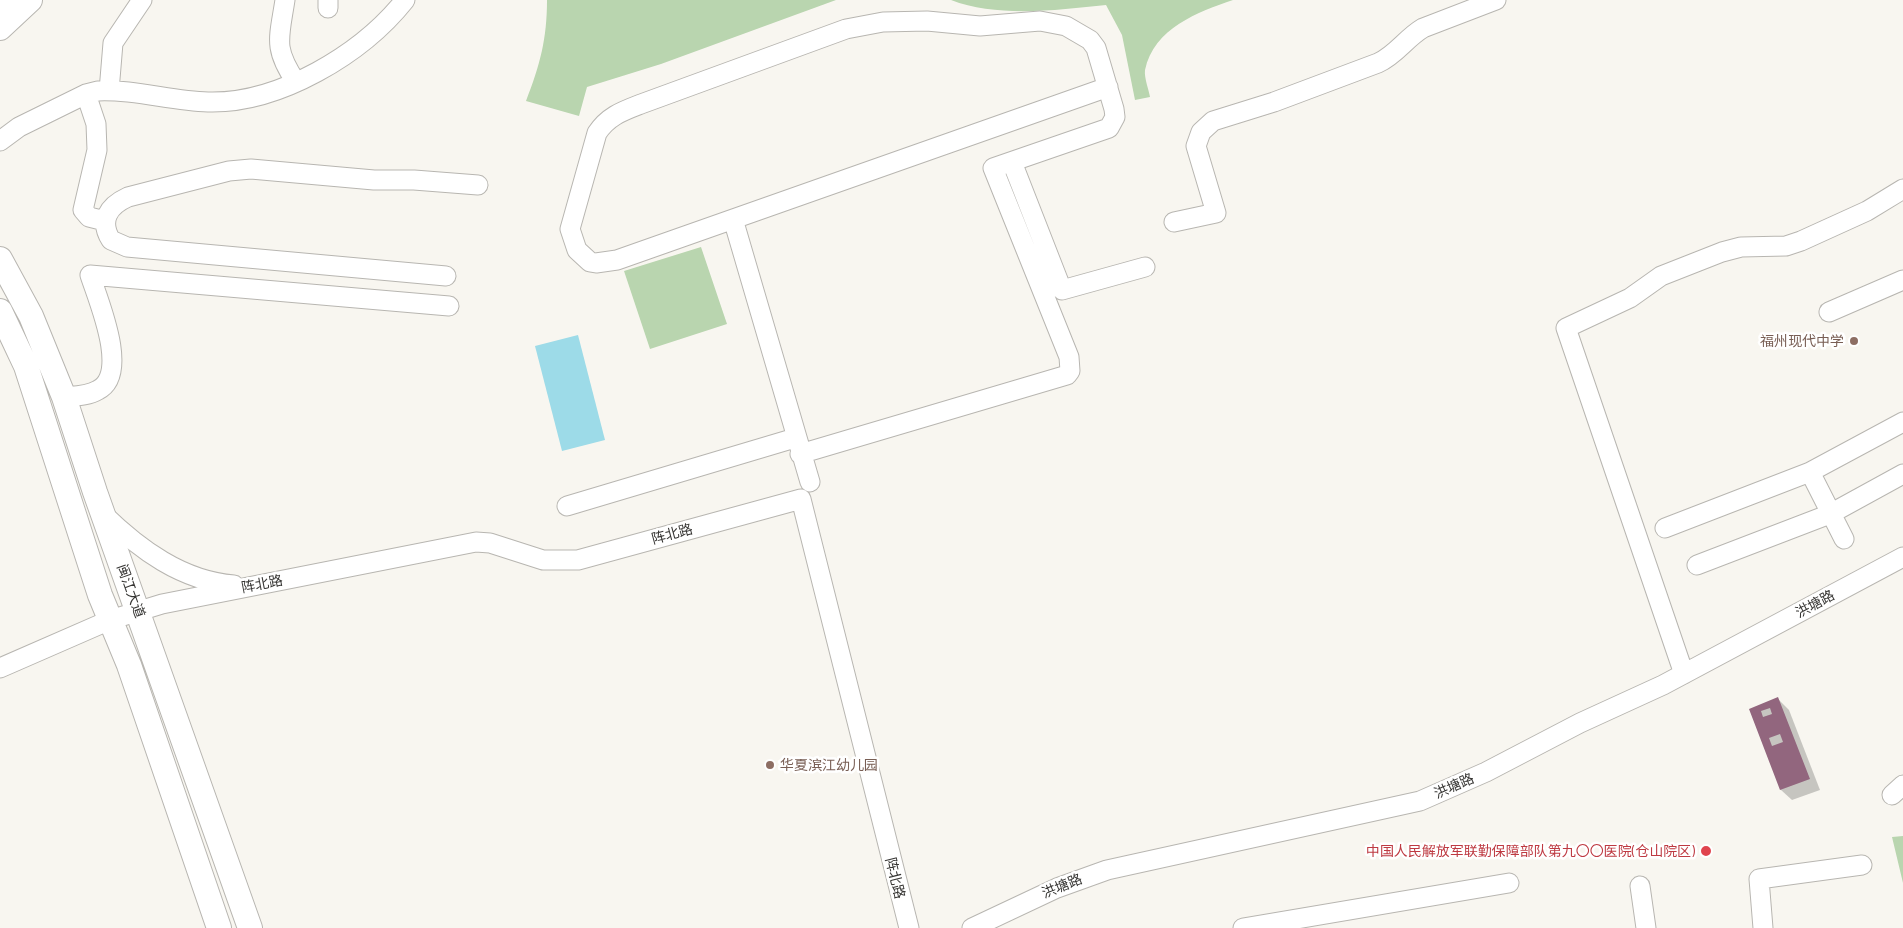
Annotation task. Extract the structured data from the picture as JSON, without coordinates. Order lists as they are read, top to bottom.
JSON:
{
  "streets": {
    "main road": ["闽江大道"],
    "street": ["阵北路", "洪塘路"]
  },
  "crossings": [
    ["阵北路", "闽江大道"]
  ],
  "places": ["福州现代中学", "华夏滨江幼儿园", "中国人民解放军联勤保障部队第九〇〇医院(仓山院区)"]
}
